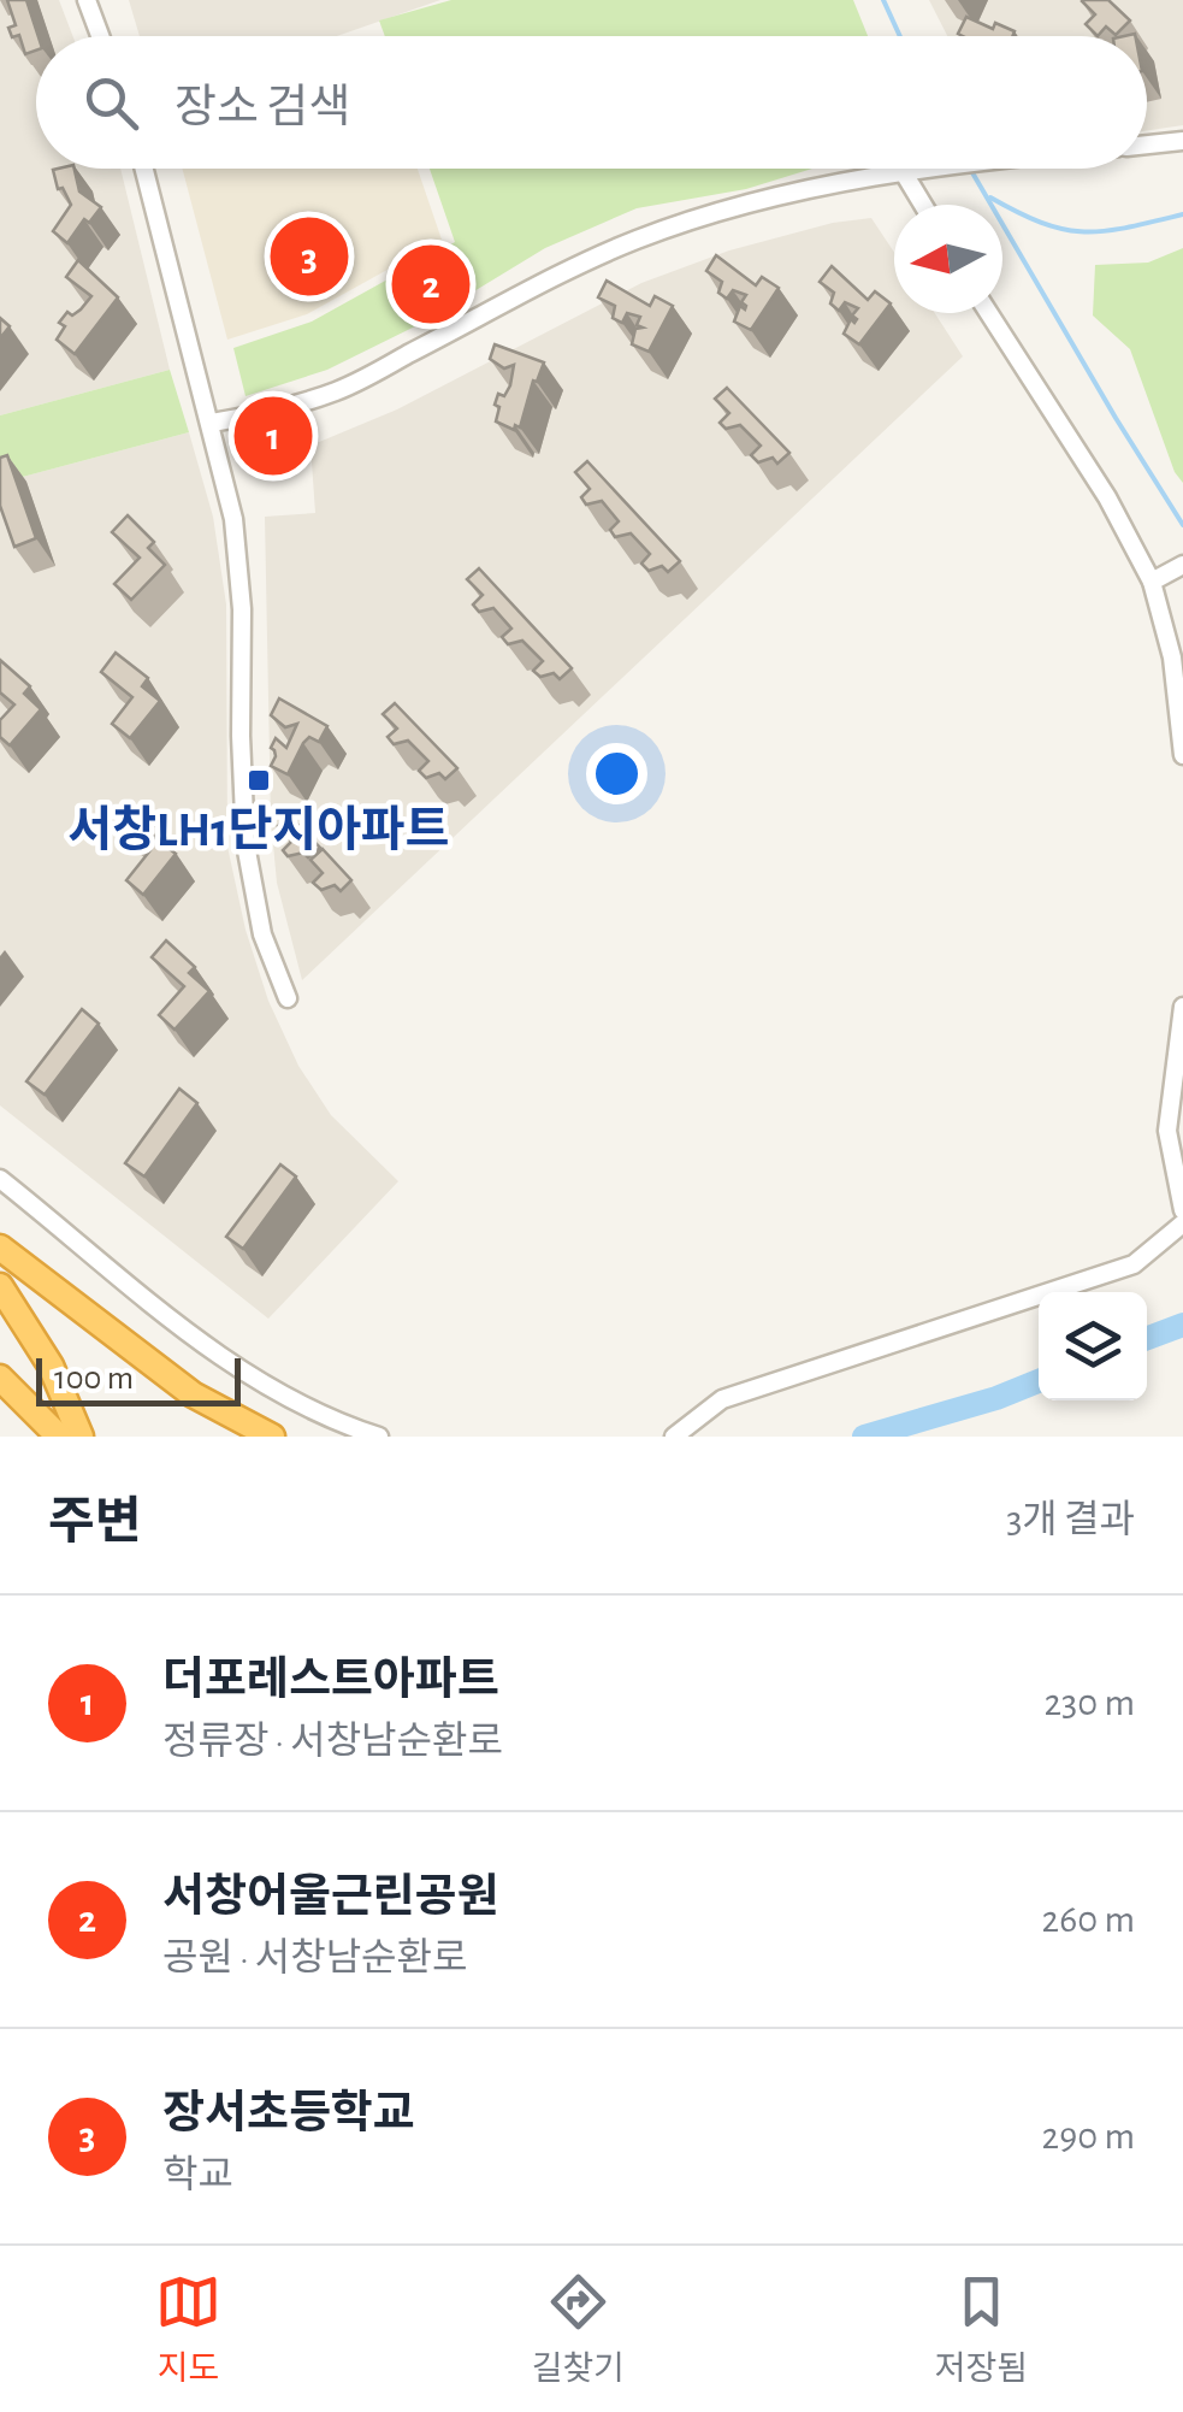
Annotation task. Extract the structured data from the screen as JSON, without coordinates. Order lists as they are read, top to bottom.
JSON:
{
  "places": {
    "transit": ["서창LH1단지아파트"]
  },
  "scale_bar": "100 m",
  "north": "left",
  "page": {
    "search": "장소 검색",
    "pins": ["3", "2", "1"],
    "scale": "100 m",
    "heading": ["주변", "3개 결과"],
    "list": [
      {
        "mark": "1",
        "name": "더포레스트아파트",
        "note": "정류장 · 서창남순환로",
        "value": "230 m"
      },
      {
        "mark": "2",
        "name": "서창어울근린공원",
        "note": "공원 · 서창남순환로",
        "value": "260 m"
      },
      {
        "mark": "3",
        "name": "장서초등학교",
        "note": "학교",
        "value": "290 m"
      }
    ],
    "nav": ["지도", "길찾기", "저장됨"]
  }
}
